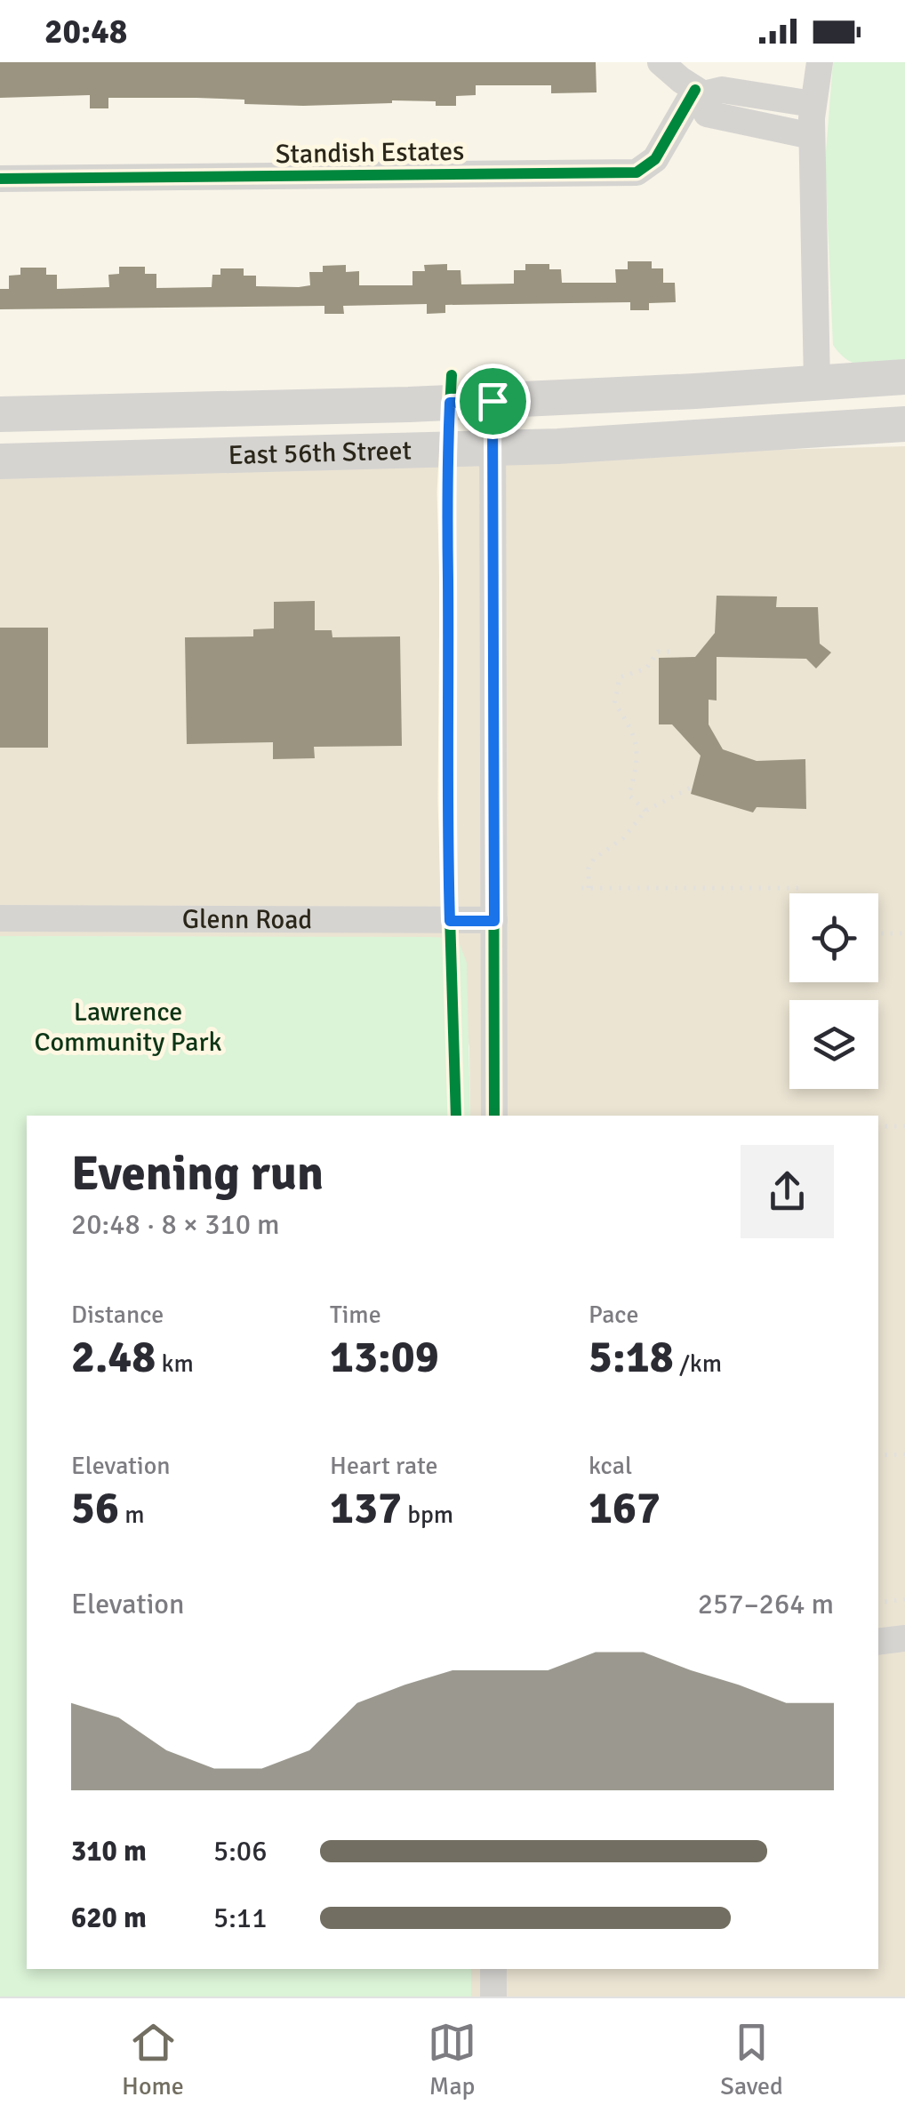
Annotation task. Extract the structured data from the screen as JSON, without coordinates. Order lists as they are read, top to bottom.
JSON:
{
  "streets": {
    "main road": ["East 56th Street"],
    "street": ["Standish Estates", "Glenn Road"]
  },
  "parks": ["Lawrence Community Park"],
  "page": {
    "status": "20:48",
    "heading": ["Evening run", "20:48 · 8 × 310 m"],
    "stats": [
      ["Distance", "2.48 km"],
      ["Time", "13:09"],
      ["Pace", "5:18 /km"],
      ["Elevation", "56 m"],
      ["Heart rate", "137 bpm"],
      ["kcal", "167"]
    ],
    "chart": ["Elevation", "257–264 m"],
    "list": [
      {
        "name": "310 m",
        "note": "5:06"
      },
      {
        "name": "620 m",
        "note": "5:11"
      }
    ],
    "tabs": ["Home", "Map", "Saved"]
  }
}
